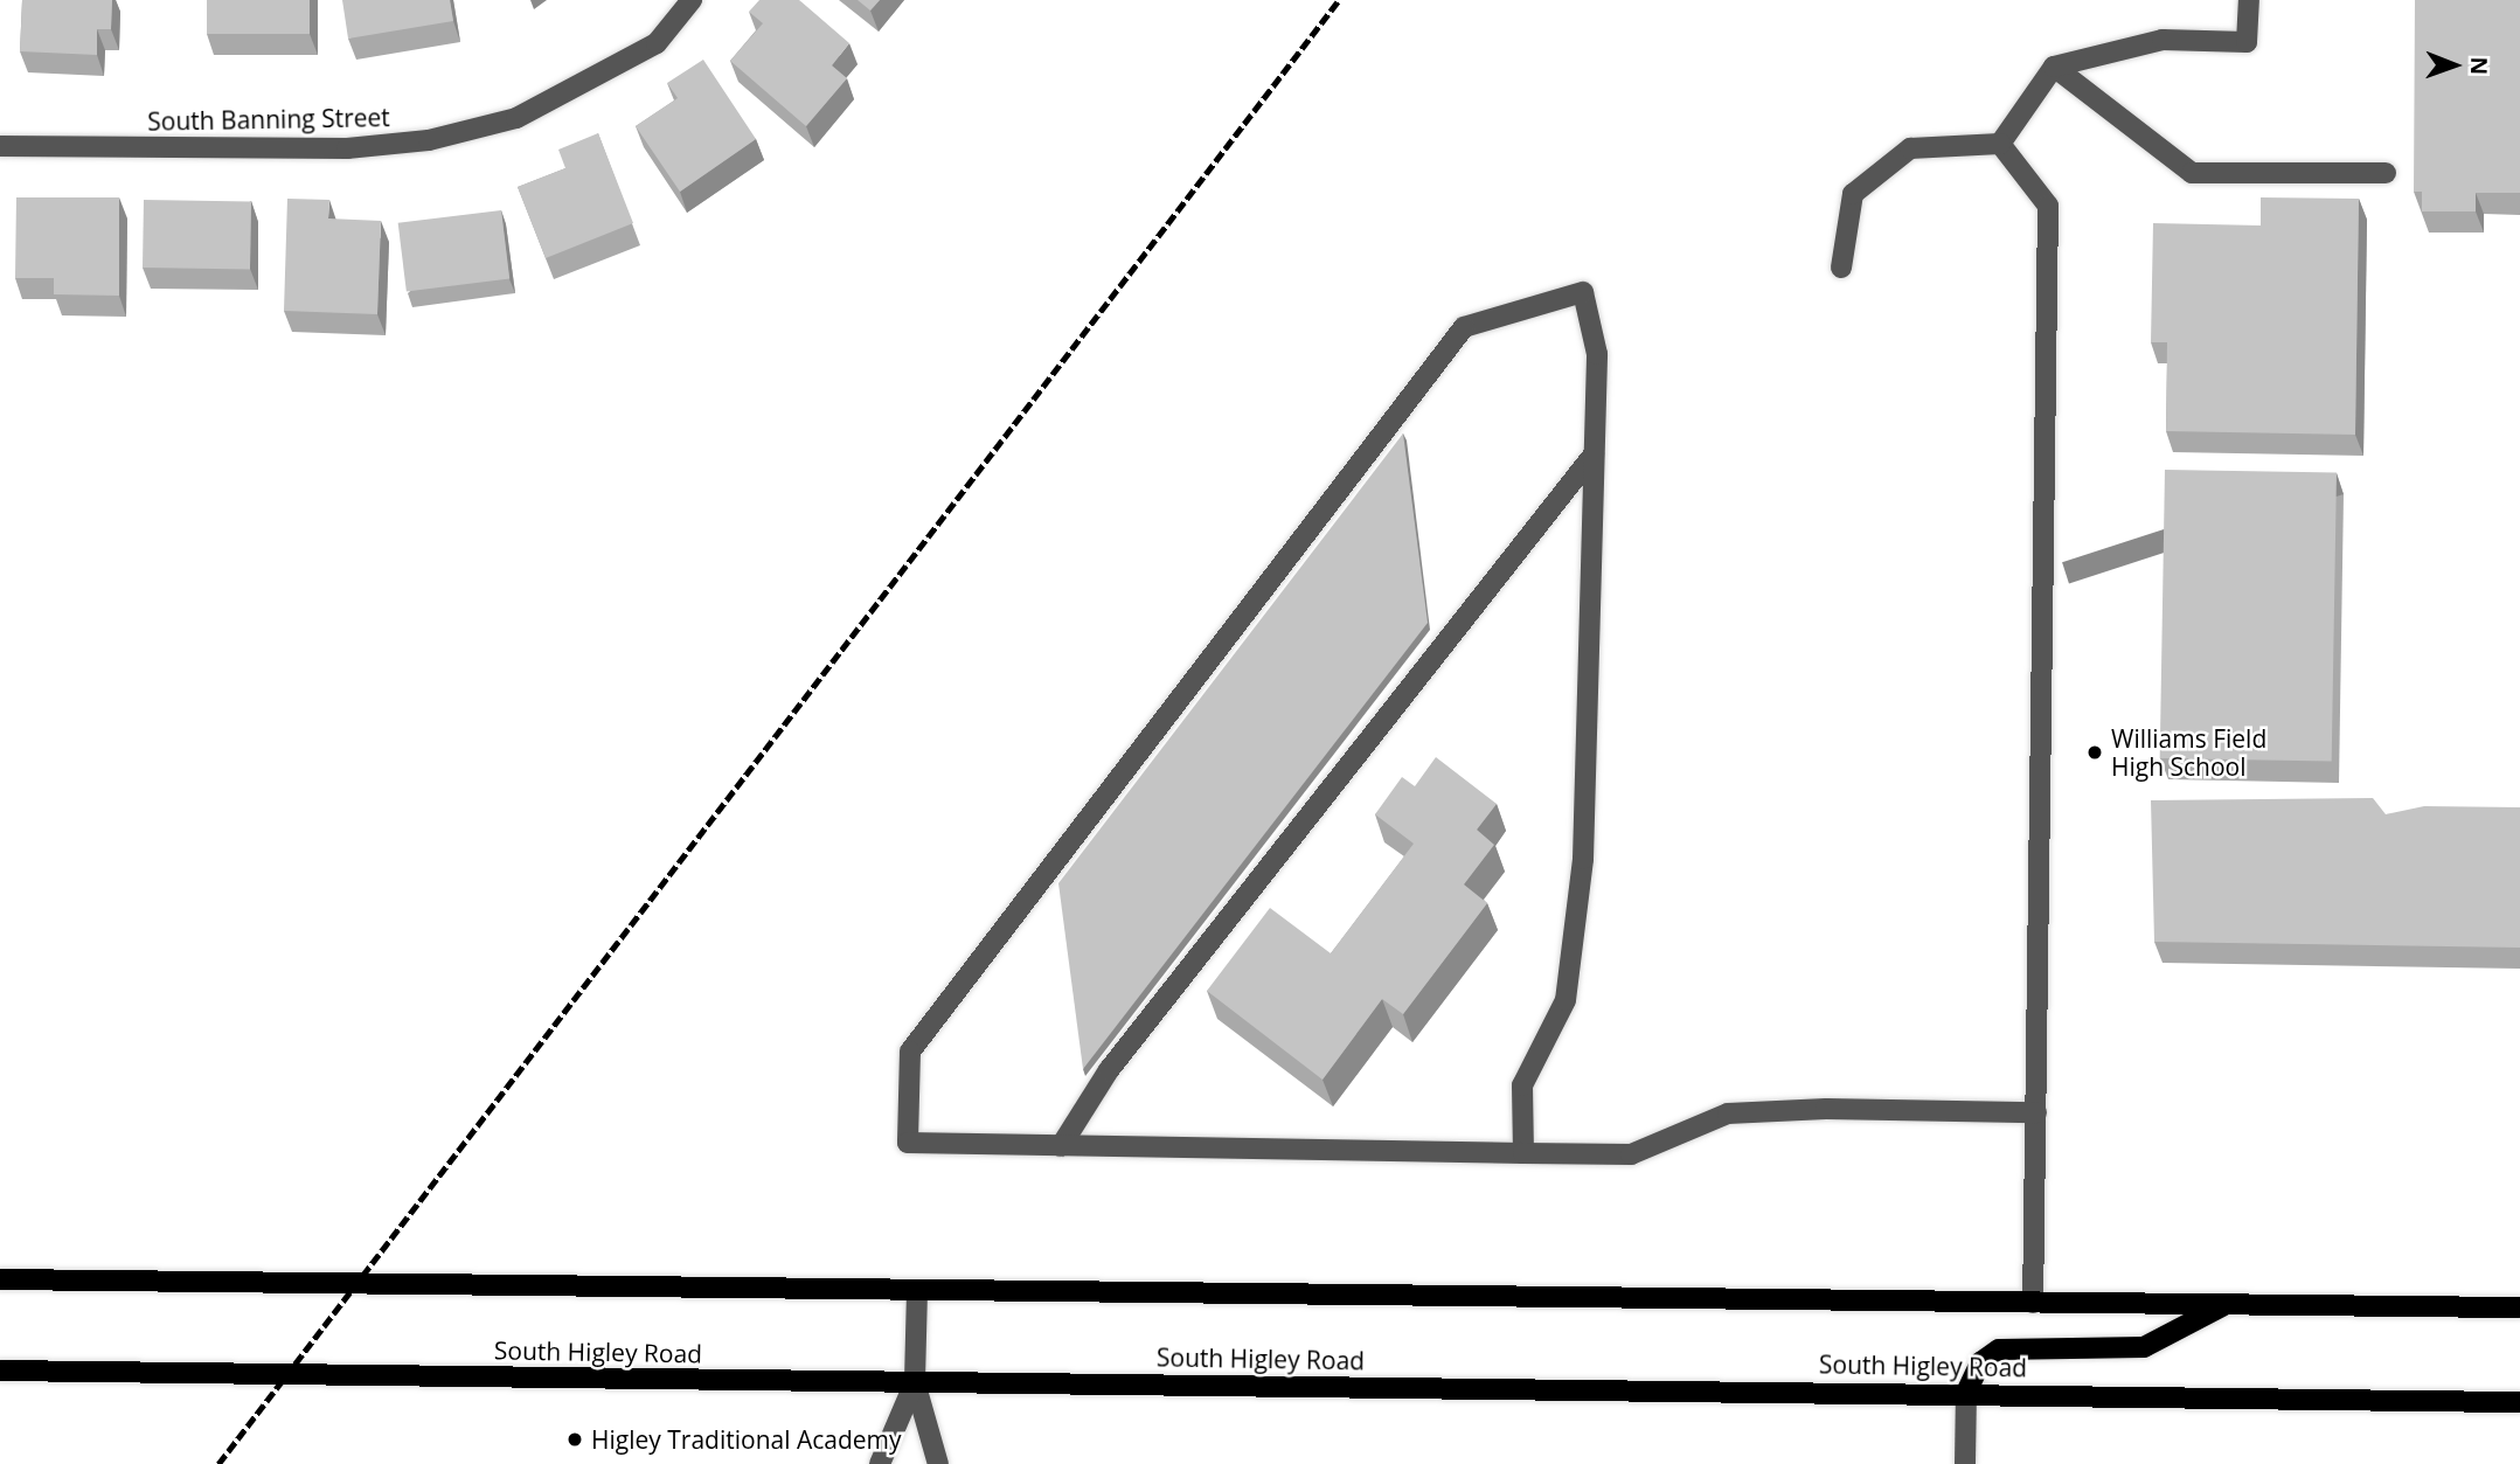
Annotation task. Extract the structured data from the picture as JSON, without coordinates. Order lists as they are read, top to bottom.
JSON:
{
  "streets": {
    "main road": ["South Higley Road"],
    "street": ["South Banning Street"]
  },
  "places": ["Williams Field High School", "Higley Traditional Academy"],
  "north": "right"
}
